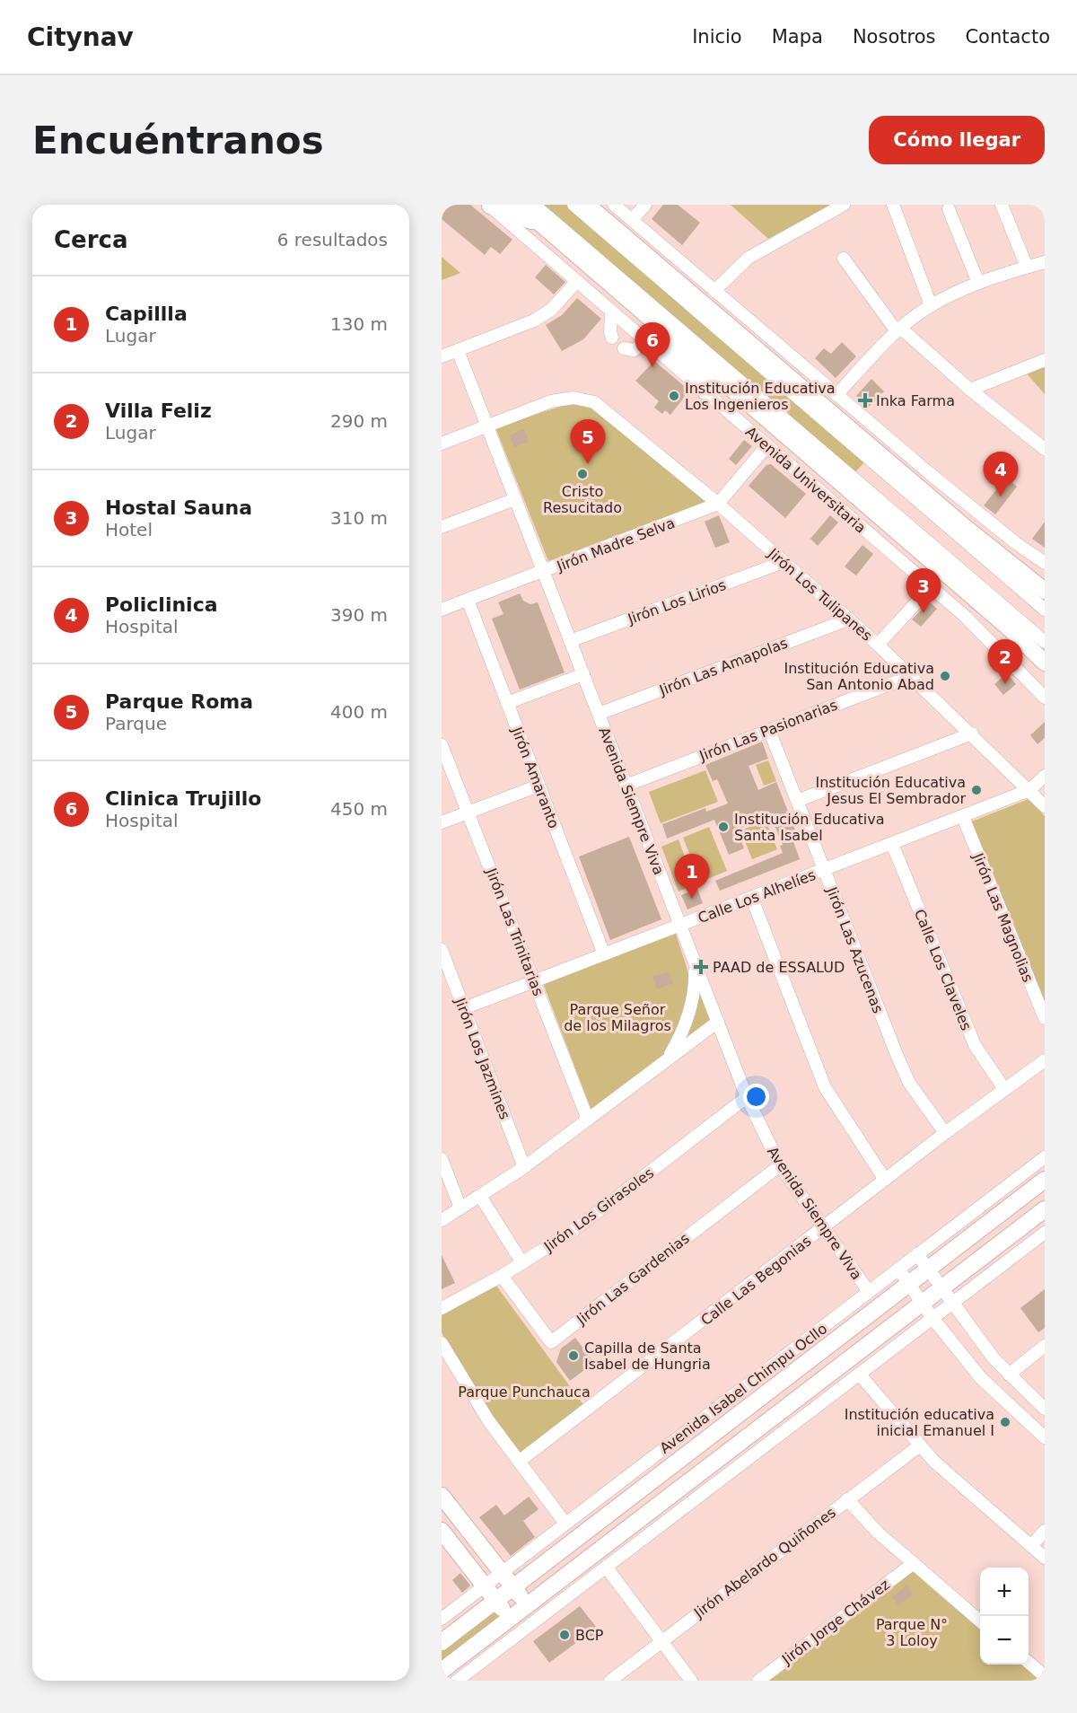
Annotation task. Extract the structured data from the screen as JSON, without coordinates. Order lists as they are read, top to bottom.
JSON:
{
  "streets": {
    "main road": ["Avenida Universitaria", "Avenida Isabel Chimpu Ocllo"],
    "street": [
      "Jirón Madre Selva",
      "Jirón Los Tulipanes",
      "Jirón Los Lirios",
      "Jirón Las Amapolas",
      "Jirón Las Pasionarias",
      "Jirón Amaranto",
      "Avenida Siempre Viva",
      "Calle Los Alhelíes",
      "Jirón Las Magnolias",
      "Jirón Las Trinitarias",
      "Jirón Las Azucenas",
      "Calle Los Claveles",
      "Jirón Los Jazmines",
      "Jirón Los Girasoles",
      "Jirón Las Gardenias",
      "Calle Las Begonias",
      "Jirón Abelardo Quiñones",
      "Jirón Jorge Chávez"
    ]
  },
  "crossings": [
    ["Avenida Universitaria", "Jirón Madre Selva"],
    ["Jirón Madre Selva", "Jirón Los Tulipanes"],
    ["Jirón Madre Selva", "Jirón Amaranto"],
    ["Jirón Madre Selva", "Avenida Siempre Viva"],
    ["Jirón Los Tulipanes", "Jirón Los Lirios"],
    ["Jirón Los Tulipanes", "Jirón Las Amapolas"],
    ["Jirón Los Tulipanes", "Jirón Las Pasionarias"],
    ["Jirón Los Tulipanes", "Avenida Siempre Viva"],
    ["Jirón Los Tulipanes", "Calle Los Alhelíes"],
    ["Jirón Los Lirios", "Avenida Siempre Viva"],
    ["Jirón Las Amapolas", "Avenida Siempre Viva"],
    ["Jirón Las Pasionarias", "Avenida Siempre Viva"],
    ["Jirón Las Pasionarias", "Jirón Las Azucenas"],
    ["Jirón Amaranto", "Calle Los Alhelíes"],
    ["Avenida Siempre Viva", "Calle Los Alhelíes"],
    ["Avenida Siempre Viva", "Jirón Los Girasoles"],
    ["Avenida Siempre Viva", "Jirón Las Gardenias"],
    ["Avenida Siempre Viva", "Calle Las Begonias"],
    ["Avenida Siempre Viva", "Avenida Isabel Chimpu Ocllo"],
    ["Calle Los Alhelíes", "Jirón Las Magnolias"],
    ["Calle Los Alhelíes", "Jirón Las Trinitarias"],
    ["Calle Los Alhelíes", "Jirón Las Azucenas"],
    ["Calle Los Alhelíes", "Calle Los Claveles"],
    ["Calle Los Alhelíes", "Jirón Los Jazmines"],
    ["Jirón Las Azucenas", "Calle Las Begonias"],
    ["Calle Los Claveles", "Calle Las Begonias"],
    ["Jirón Los Girasoles", "Jirón Las Gardenias"]
  ],
  "parks": ["Parque Señor de los Milagros", "Parque Punchauca", "Parque N° 3 Loloy"],
  "places": {
    "other": [
      "Institución Educativa Los Ingenieros",
      "Cristo Resucitado",
      "Institución Educativa San Antonio Abad",
      "Institución Educativa Jesus El Sembrador",
      "Institución Educativa Santa Isabel",
      "Capilla de Santa Isabel de Hungria",
      "Institución educativa inicial Emanuel I",
      "BCP"
    ],
    "health": ["Inka Farma", "PAAD de ESSALUD"]
  },
  "page": {
    "header": "Citynav",
    "nav": [
      "Inicio",
      "Mapa",
      "Nosotros",
      "Contacto"
    ],
    "buttons": "Cómo llegar",
    "title": "Encuéntranos",
    "heading": ["Cerca", "6 resultados"],
    "list": [
      {
        "mark": "1",
        "name": "Capillla",
        "note": "Lugar",
        "value": "130 m"
      },
      {
        "mark": "2",
        "name": "Villa Feliz",
        "note": "Lugar",
        "value": "290 m"
      },
      {
        "mark": "3",
        "name": "Hostal Sauna",
        "note": "Hotel",
        "value": "310 m"
      },
      {
        "mark": "4",
        "name": "Policlinica",
        "note": "Hospital",
        "value": "390 m"
      },
      {
        "mark": "5",
        "name": "Parque Roma",
        "note": "Parque",
        "value": "400 m"
      },
      {
        "mark": "6",
        "name": "Clinica Trujillo",
        "note": "Hospital",
        "value": "450 m"
      }
    ],
    "pins": [
      "6",
      "5",
      "4",
      "3",
      "2",
      "1"
    ],
    "map_buttons": ["+", "−"]
  }
}
